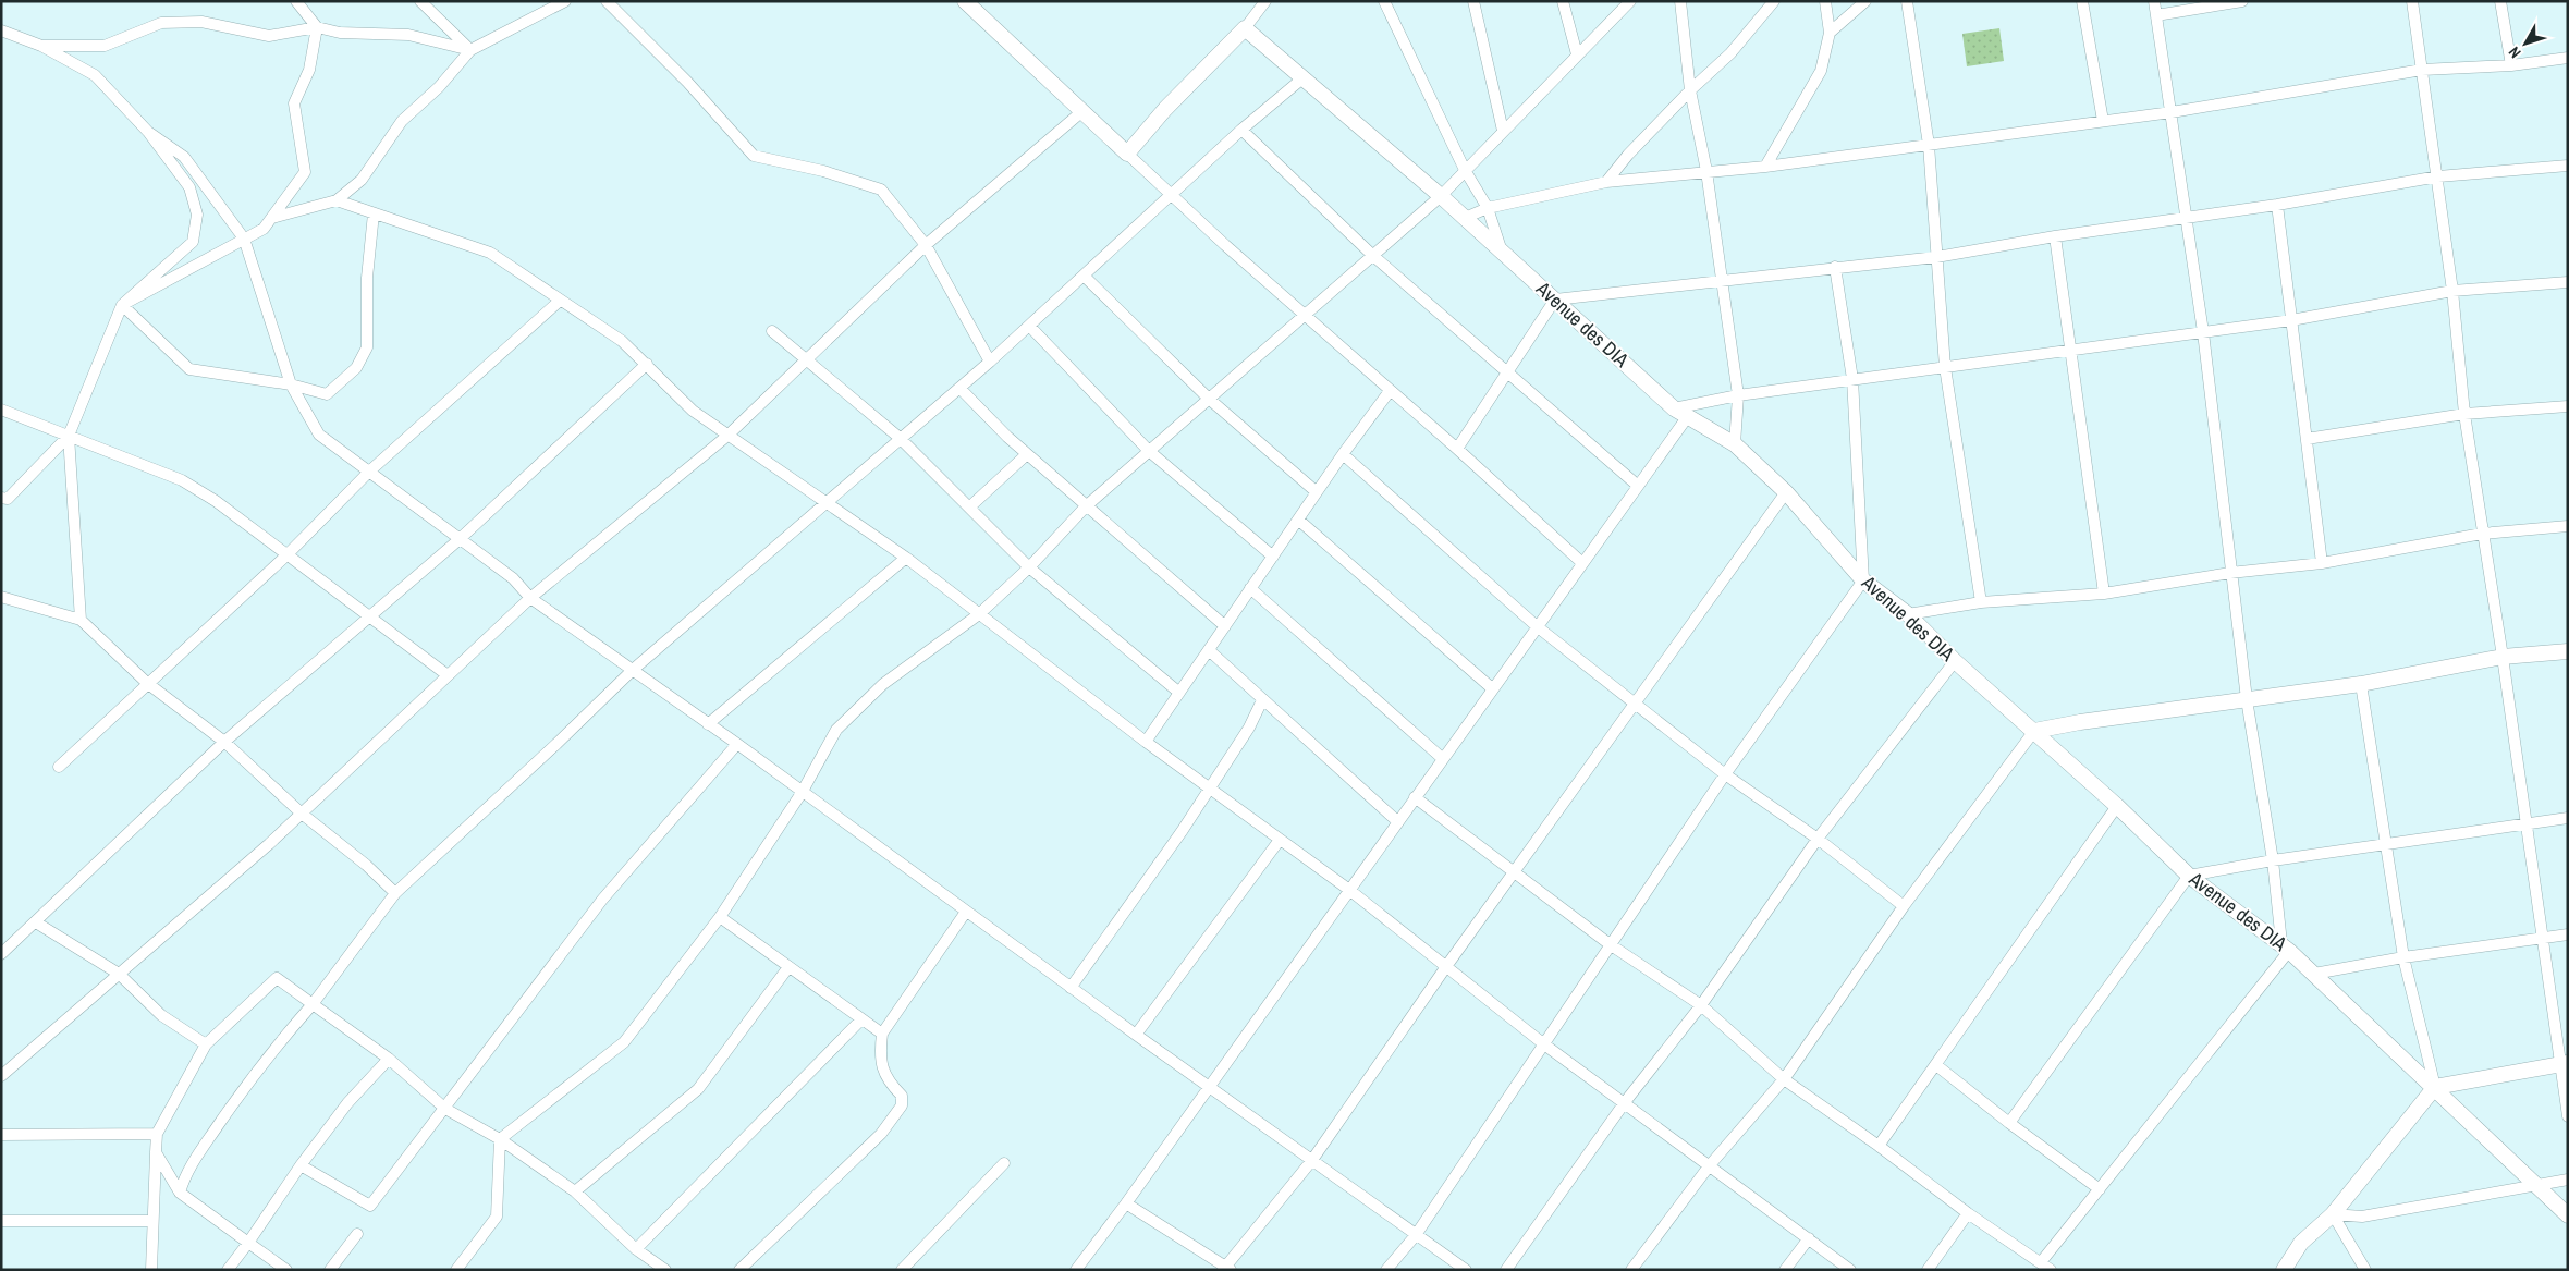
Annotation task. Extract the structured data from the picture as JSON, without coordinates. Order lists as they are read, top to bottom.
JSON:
{
  "streets": {
    "street": ["Avenue des DIA"]
  },
  "north": "bottom left"
}
